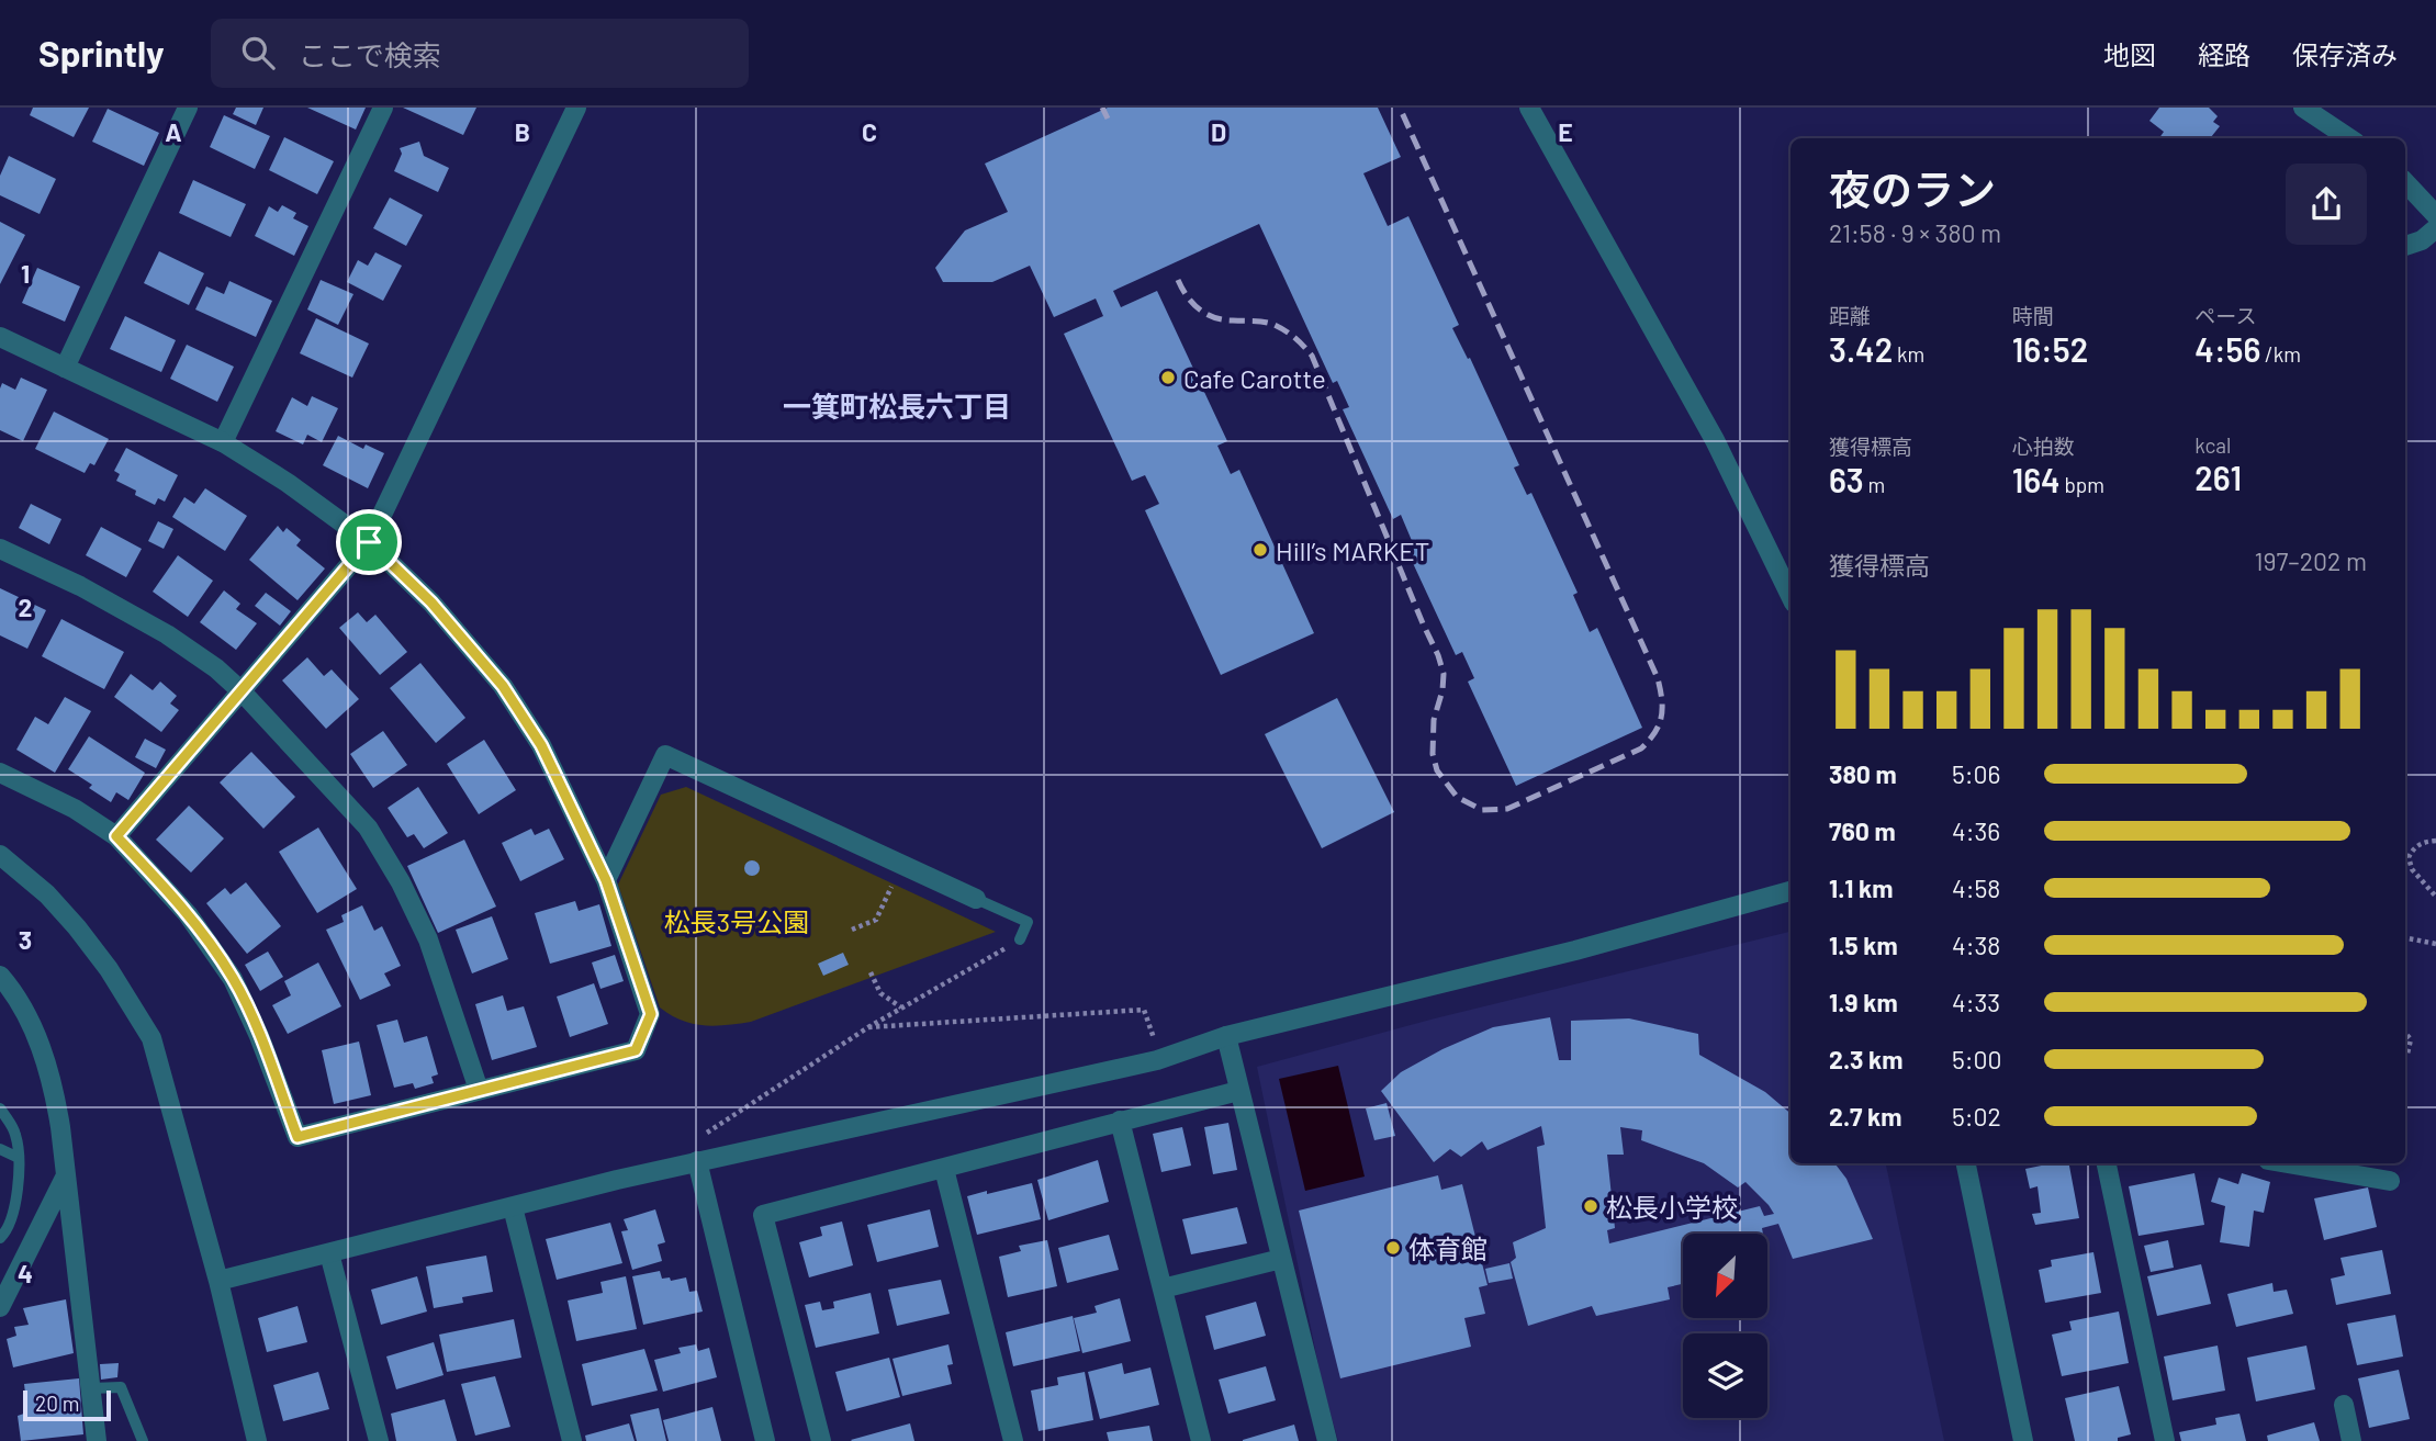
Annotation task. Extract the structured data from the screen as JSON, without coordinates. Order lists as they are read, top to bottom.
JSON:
{
  "districts": ["一箕町松長六丁目"],
  "parks": ["松長3号公園"],
  "places": [
    "Cafe Carotte",
    "Hill’s MARKET",
    "松長小学校",
    "体育館"
  ],
  "scale_bar": "20 m",
  "north": "bottom left",
  "page": {
    "header": "Sprintly",
    "search": "ここで検索",
    "nav": ["地図", "経路", "保存済み"],
    "heading": ["夜のラン", "21:58 · 9 × 380 m"],
    "stats": [
      ["距離", "3.42 km"],
      ["時間", "16:52"],
      ["ペース", "4:56 /km"],
      ["獲得標高", "63 m"],
      ["心拍数", "164 bpm"],
      ["kcal", "261"]
    ],
    "chart": ["獲得標高", "197–202 m"],
    "list": [
      {
        "name": "380 m",
        "note": "5:06"
      },
      {
        "name": "760 m",
        "note": "4:36"
      },
      {
        "name": "1.1 km",
        "note": "4:58"
      },
      {
        "name": "1.5 km",
        "note": "4:38"
      },
      {
        "name": "1.9 km",
        "note": "4:33"
      },
      {
        "name": "2.3 km",
        "note": "5:00"
      },
      {
        "name": "2.7 km",
        "note": "5:02"
      }
    ],
    "scale": "20 m"
  },
  "grid": {
    "columns": [
      "A",
      "B",
      "C",
      "D",
      "E"
    ],
    "rows": [
      "1",
      "2",
      "3",
      "4"
    ]
  }
}
